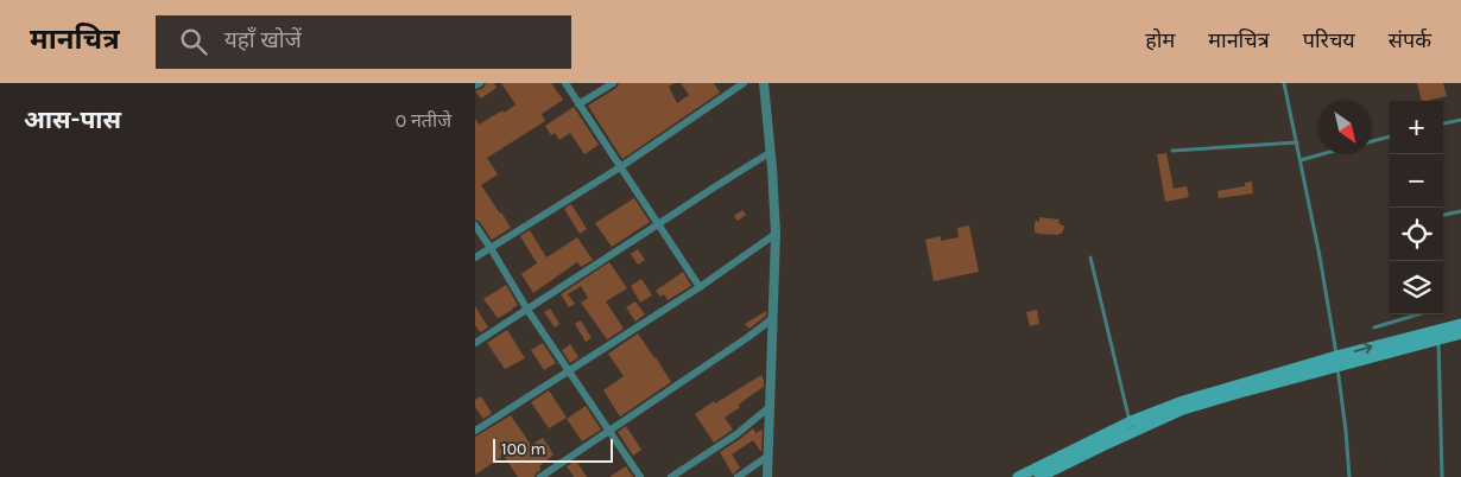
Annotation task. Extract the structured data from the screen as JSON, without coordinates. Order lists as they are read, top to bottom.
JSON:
{
  "scale_bar": "100 m",
  "north": "bottom right",
  "page": {
    "header": "मानचित्र",
    "search": "यहाँ खोजें",
    "nav": [
      "होम",
      "मानचित्र",
      "परिचय",
      "संपर्क"
    ],
    "heading": ["आस-पास", "0 नतीजे"],
    "map_buttons": ["+", "−"],
    "scale": "100 m"
  }
}
